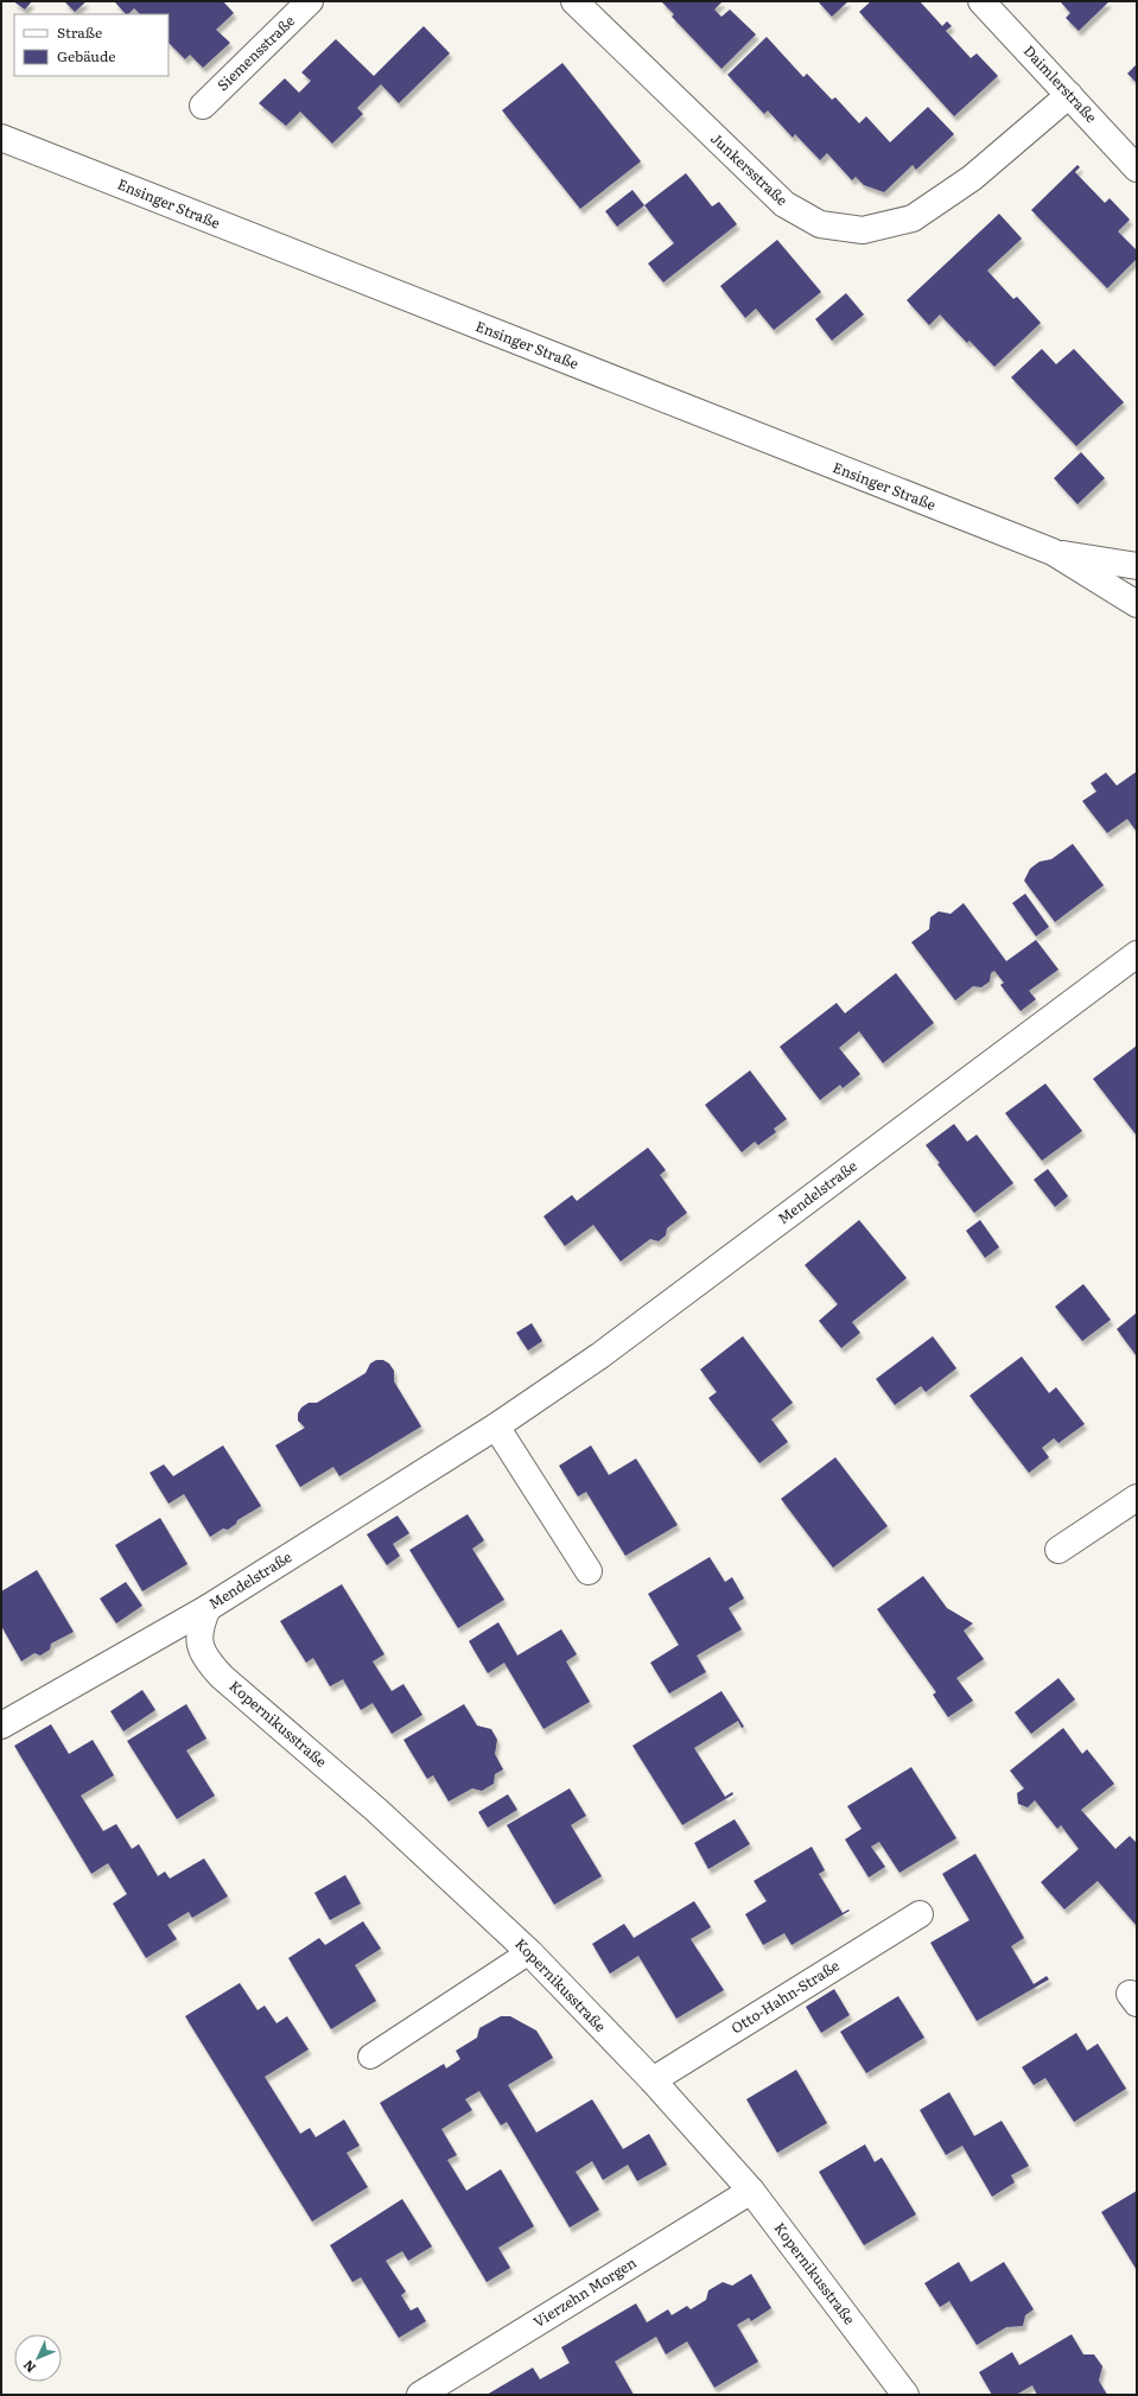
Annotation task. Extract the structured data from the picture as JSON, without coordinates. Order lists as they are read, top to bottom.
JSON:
{
  "streets": {
    "street": [
      "Siemensstraße",
      "Daimlerstraße",
      "Junkersstraße",
      "Ensinger Straße",
      "Mendelstraße",
      "Kopernikusstraße",
      "Otto-Hahn-Straße",
      "Vierzehn Morgen"
    ]
  },
  "crossings": [
    ["Daimlerstraße", "Junkersstraße"],
    ["Mendelstraße", "Kopernikusstraße"],
    ["Kopernikusstraße", "Otto-Hahn-Straße"],
    ["Kopernikusstraße", "Vierzehn Morgen"]
  ],
  "legend": ["Straße", "Gebäude"],
  "north": "bottom left"
}
